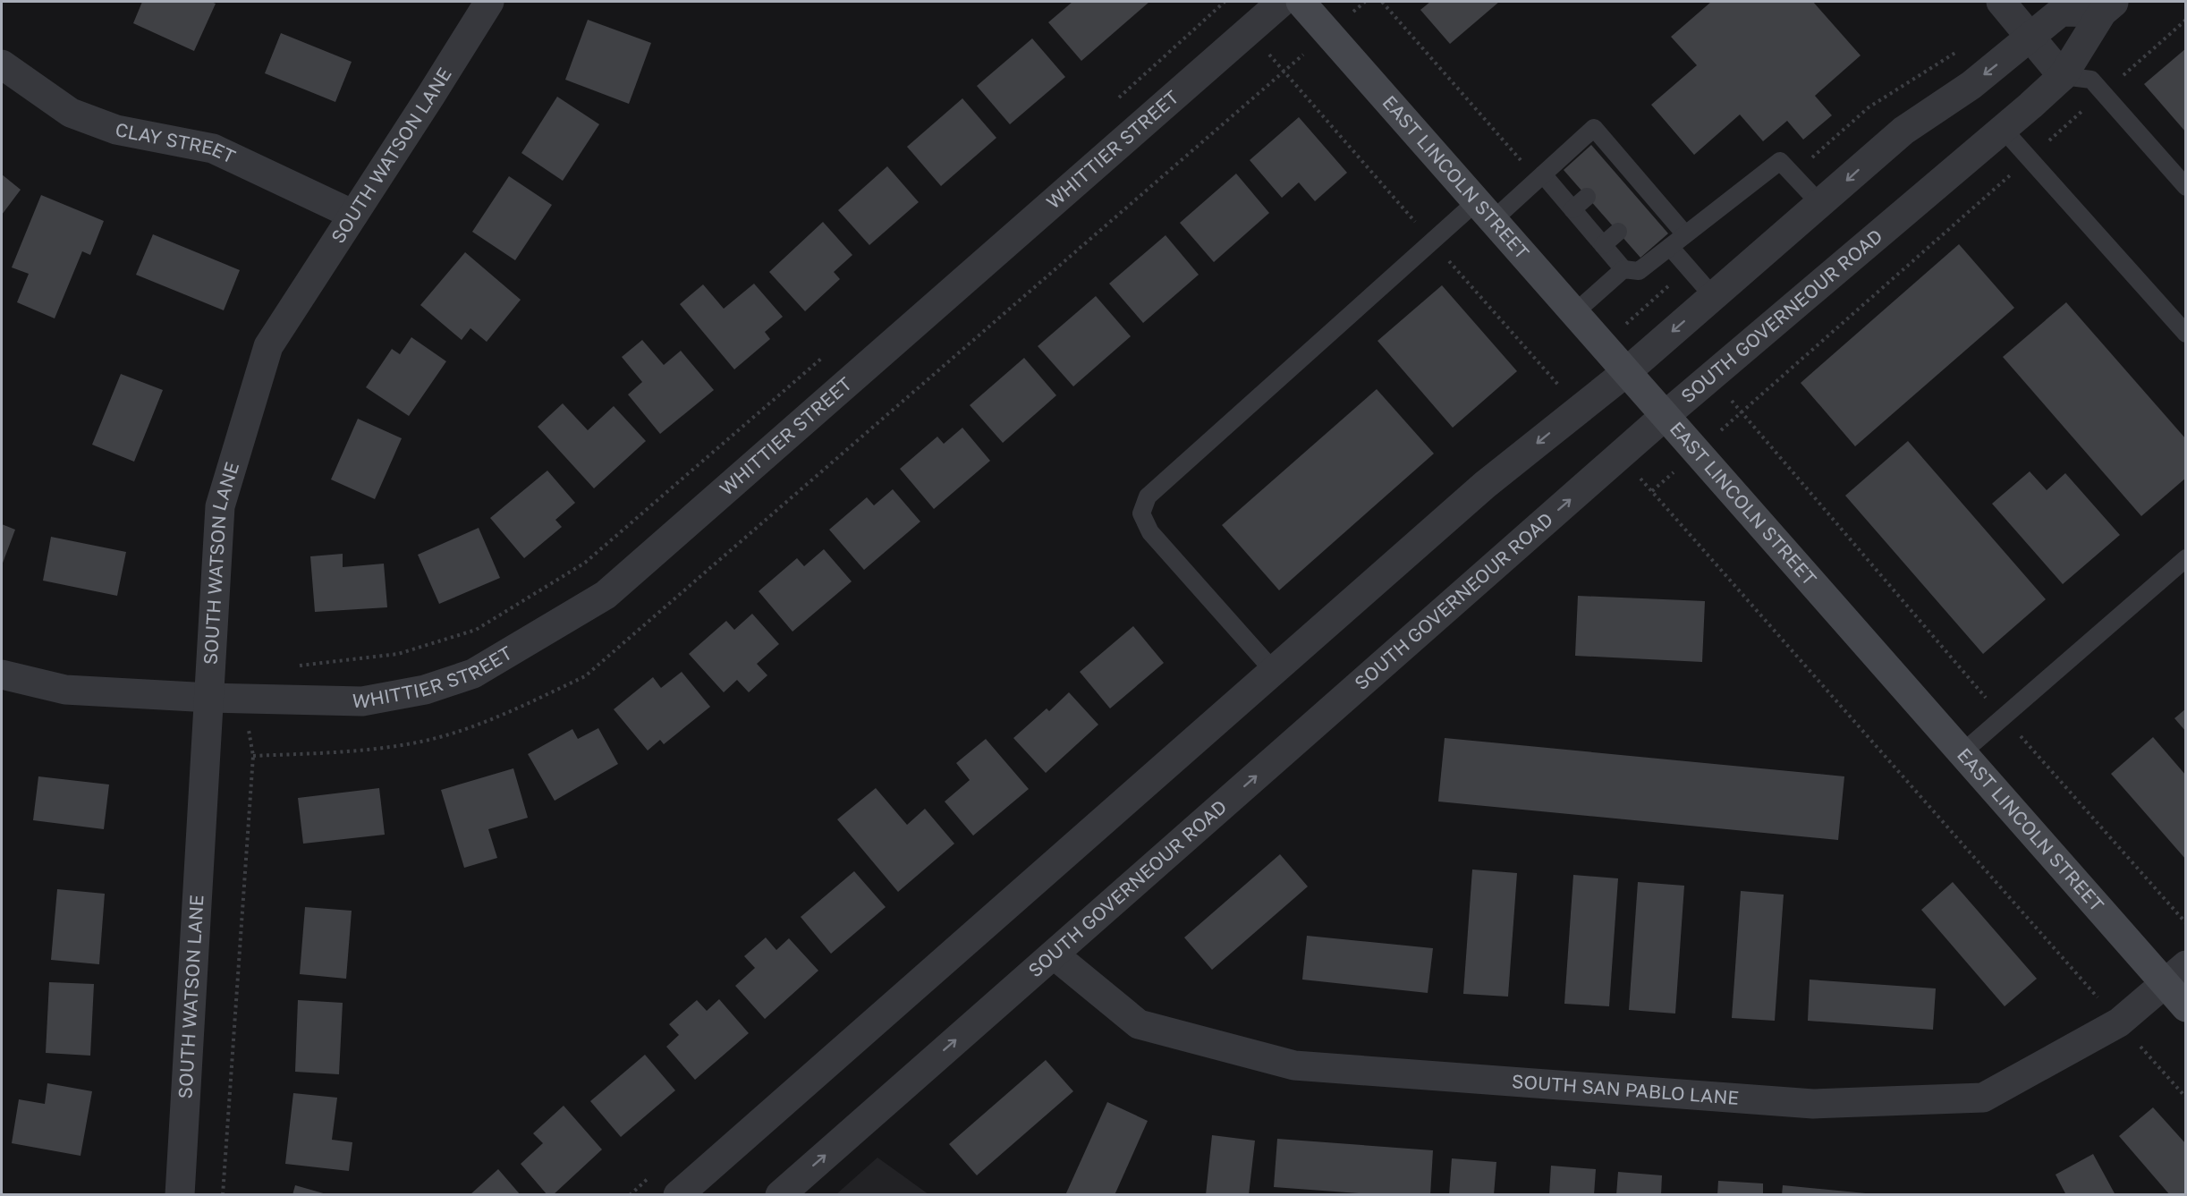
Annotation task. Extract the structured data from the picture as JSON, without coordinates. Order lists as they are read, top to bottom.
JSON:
{
  "streets": {
    "street": [
      "CLAY STREET",
      "WHITTIER STREET",
      "SOUTH WATSON LANE",
      "EAST LINCOLN STREET",
      "SOUTH GOVERNEOUR ROAD",
      "SOUTH SAN PABLO LANE"
    ]
  },
  "crossings": [
    ["CLAY STREET", "SOUTH WATSON LANE"],
    ["WHITTIER STREET", "SOUTH WATSON LANE"],
    ["EAST LINCOLN STREET", "SOUTH GOVERNEOUR ROAD"],
    ["EAST LINCOLN STREET", "SOUTH SAN PABLO LANE"],
    ["SOUTH GOVERNEOUR ROAD", "SOUTH SAN PABLO LANE"]
  ]
}
